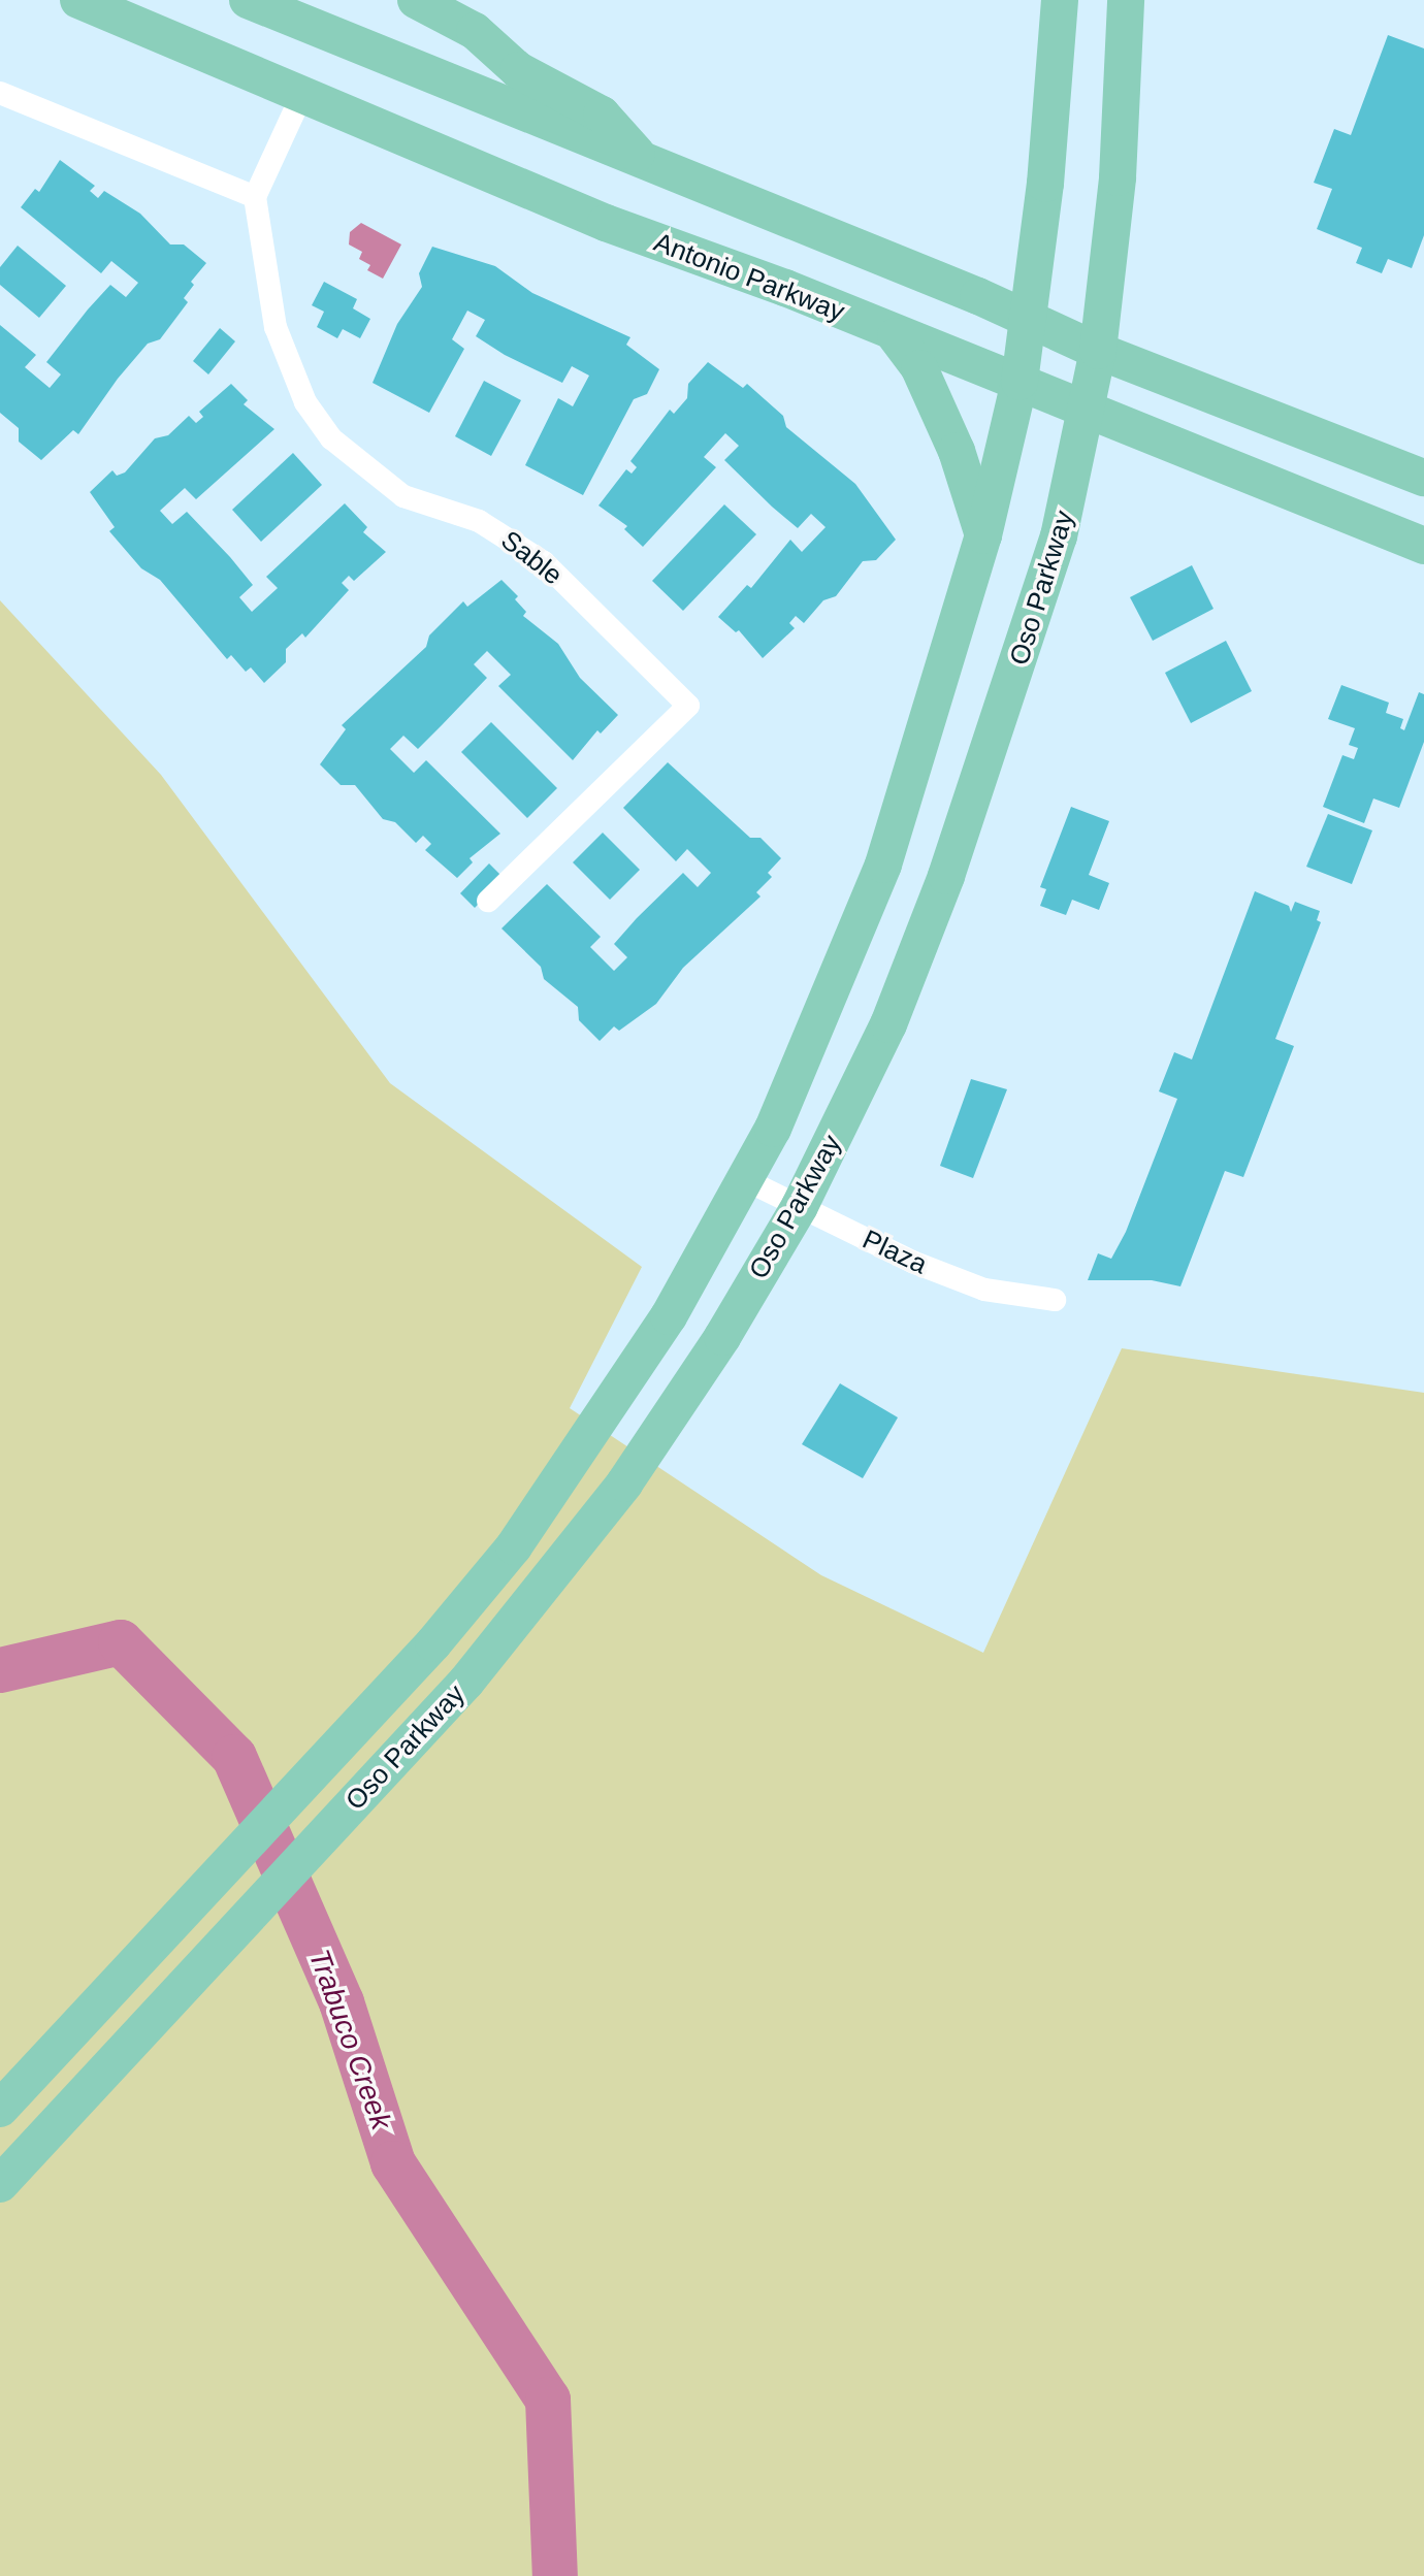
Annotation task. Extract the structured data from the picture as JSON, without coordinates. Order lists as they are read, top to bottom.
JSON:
{
  "streets": {
    "main road": ["Antonio Parkway", "Oso Parkway"],
    "street": ["Sable", "Plaza"]
  },
  "crossings": [
    ["Antonio Parkway", "Oso Parkway"],
    ["Oso Parkway", "Plaza"]
  ],
  "water": ["Trabuco Creek"]
}
